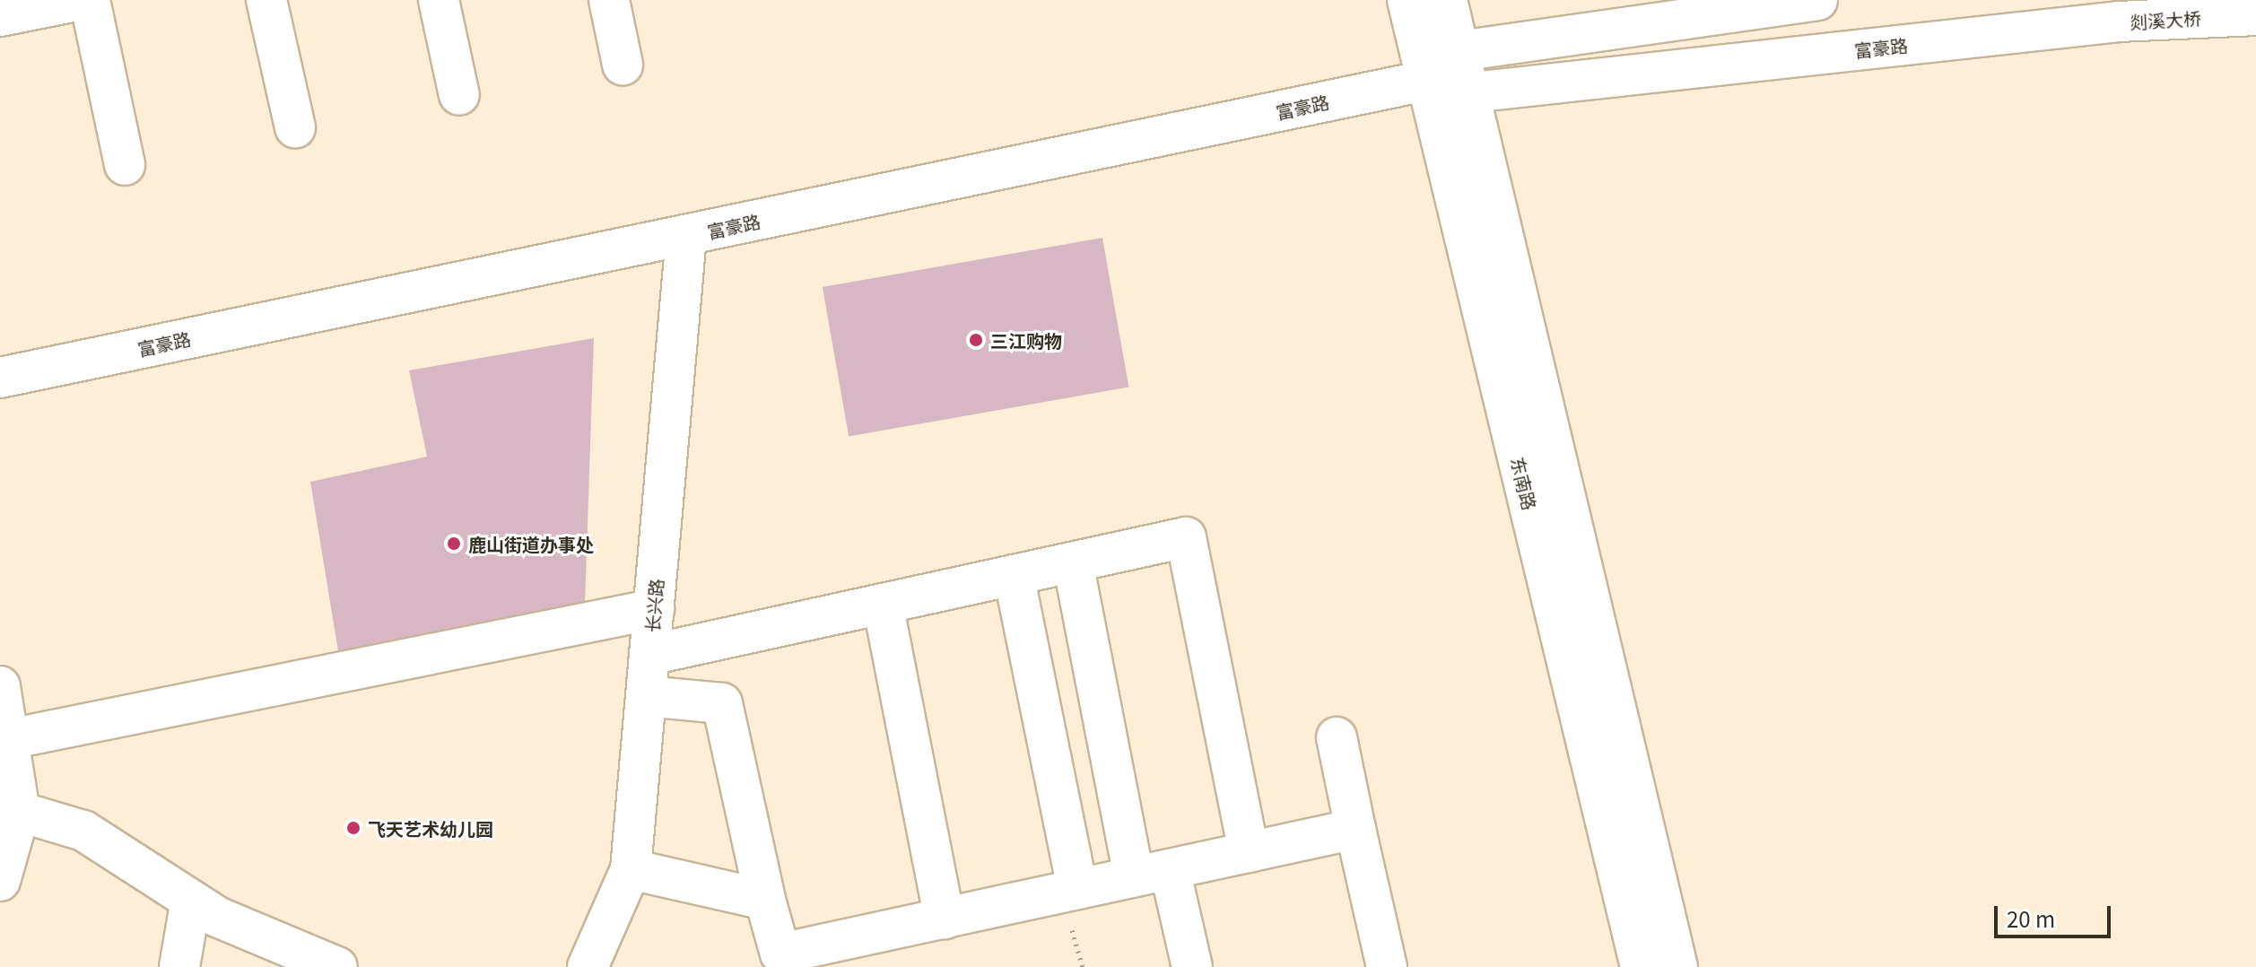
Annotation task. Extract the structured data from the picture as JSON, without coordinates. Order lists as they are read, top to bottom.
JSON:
{
  "streets": {
    "street": [
      "剡溪大桥",
      "富豪路",
      "东南路",
      "长兴路"
    ]
  },
  "crossings": [
    ["剡溪大桥", "富豪路"],
    ["富豪路", "东南路"],
    ["富豪路", "长兴路"]
  ],
  "places": ["三江购物", "鹿山街道办事处", "飞天艺术幼儿园"],
  "scale_bar": "20 m"
}
